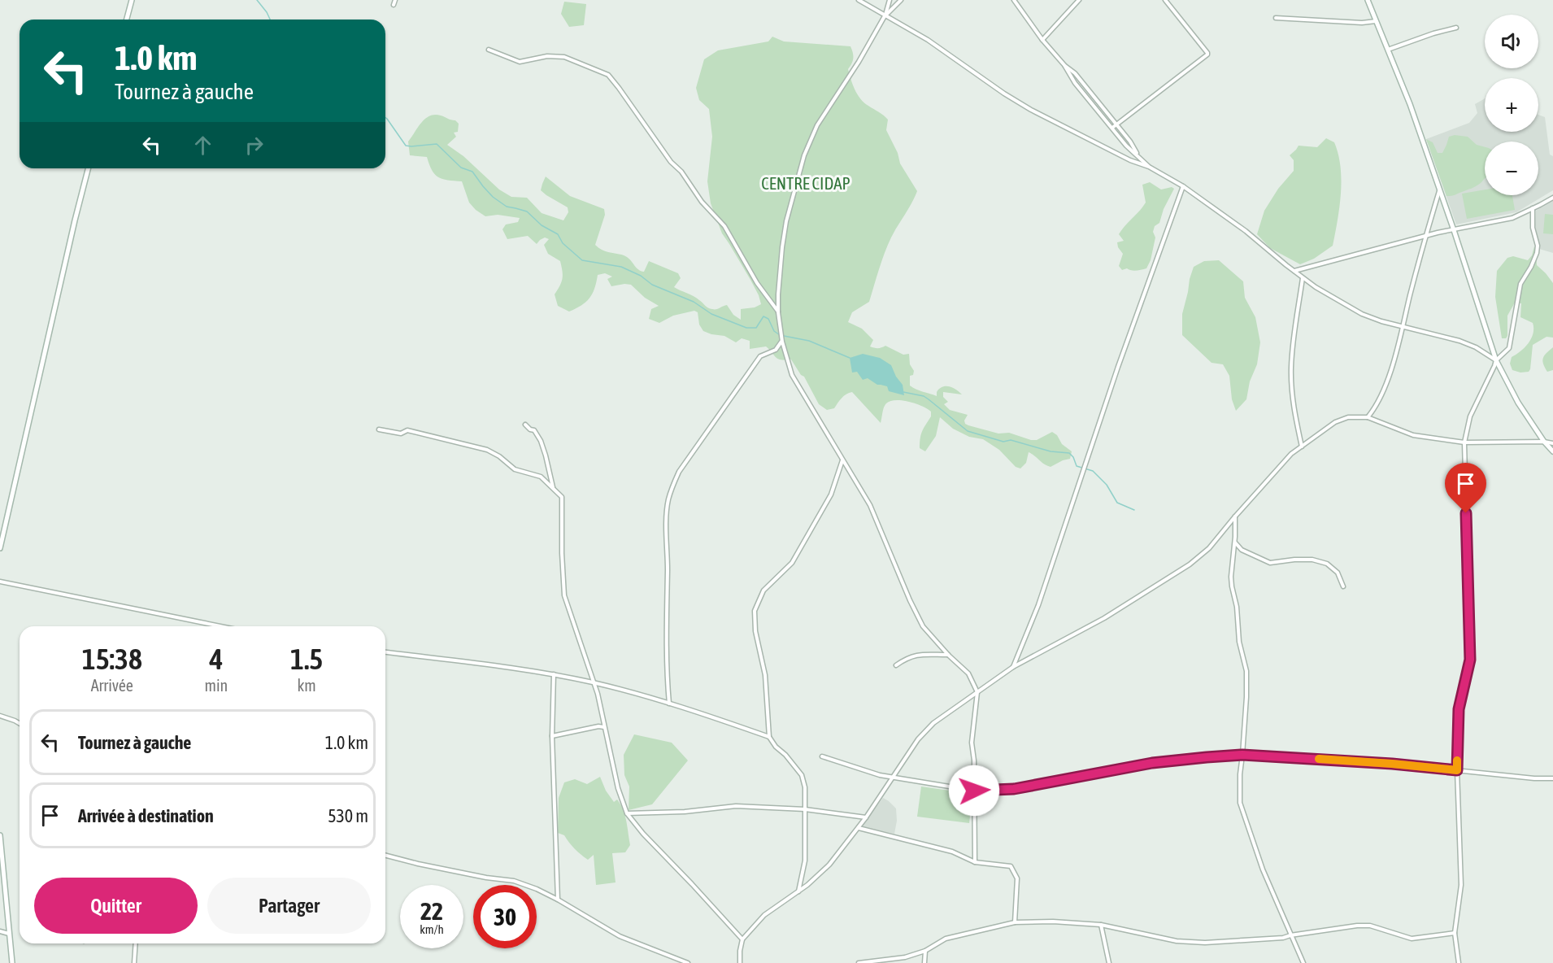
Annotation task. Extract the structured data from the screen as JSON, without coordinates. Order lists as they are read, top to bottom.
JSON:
{
  "parks": ["CENTRE CIDAP"],
  "page": {
    "map_buttons": ["+", "−"],
    "turn": ["1.0 km", "Tournez à gauche"],
    "eta": [
      "15:38",
      "Arrivée",
      "4",
      "min",
      "1.5",
      "km"
    ],
    "list": [
      {
        "name": "Tournez à gauche",
        "value": "1.0 km"
      },
      {
        "name": "Arrivée à destination",
        "value": "530 m"
      }
    ],
    "buttons": ["Quitter", "Partager"],
    "speed": "22 km/h",
    "limit": "30"
  }
}
